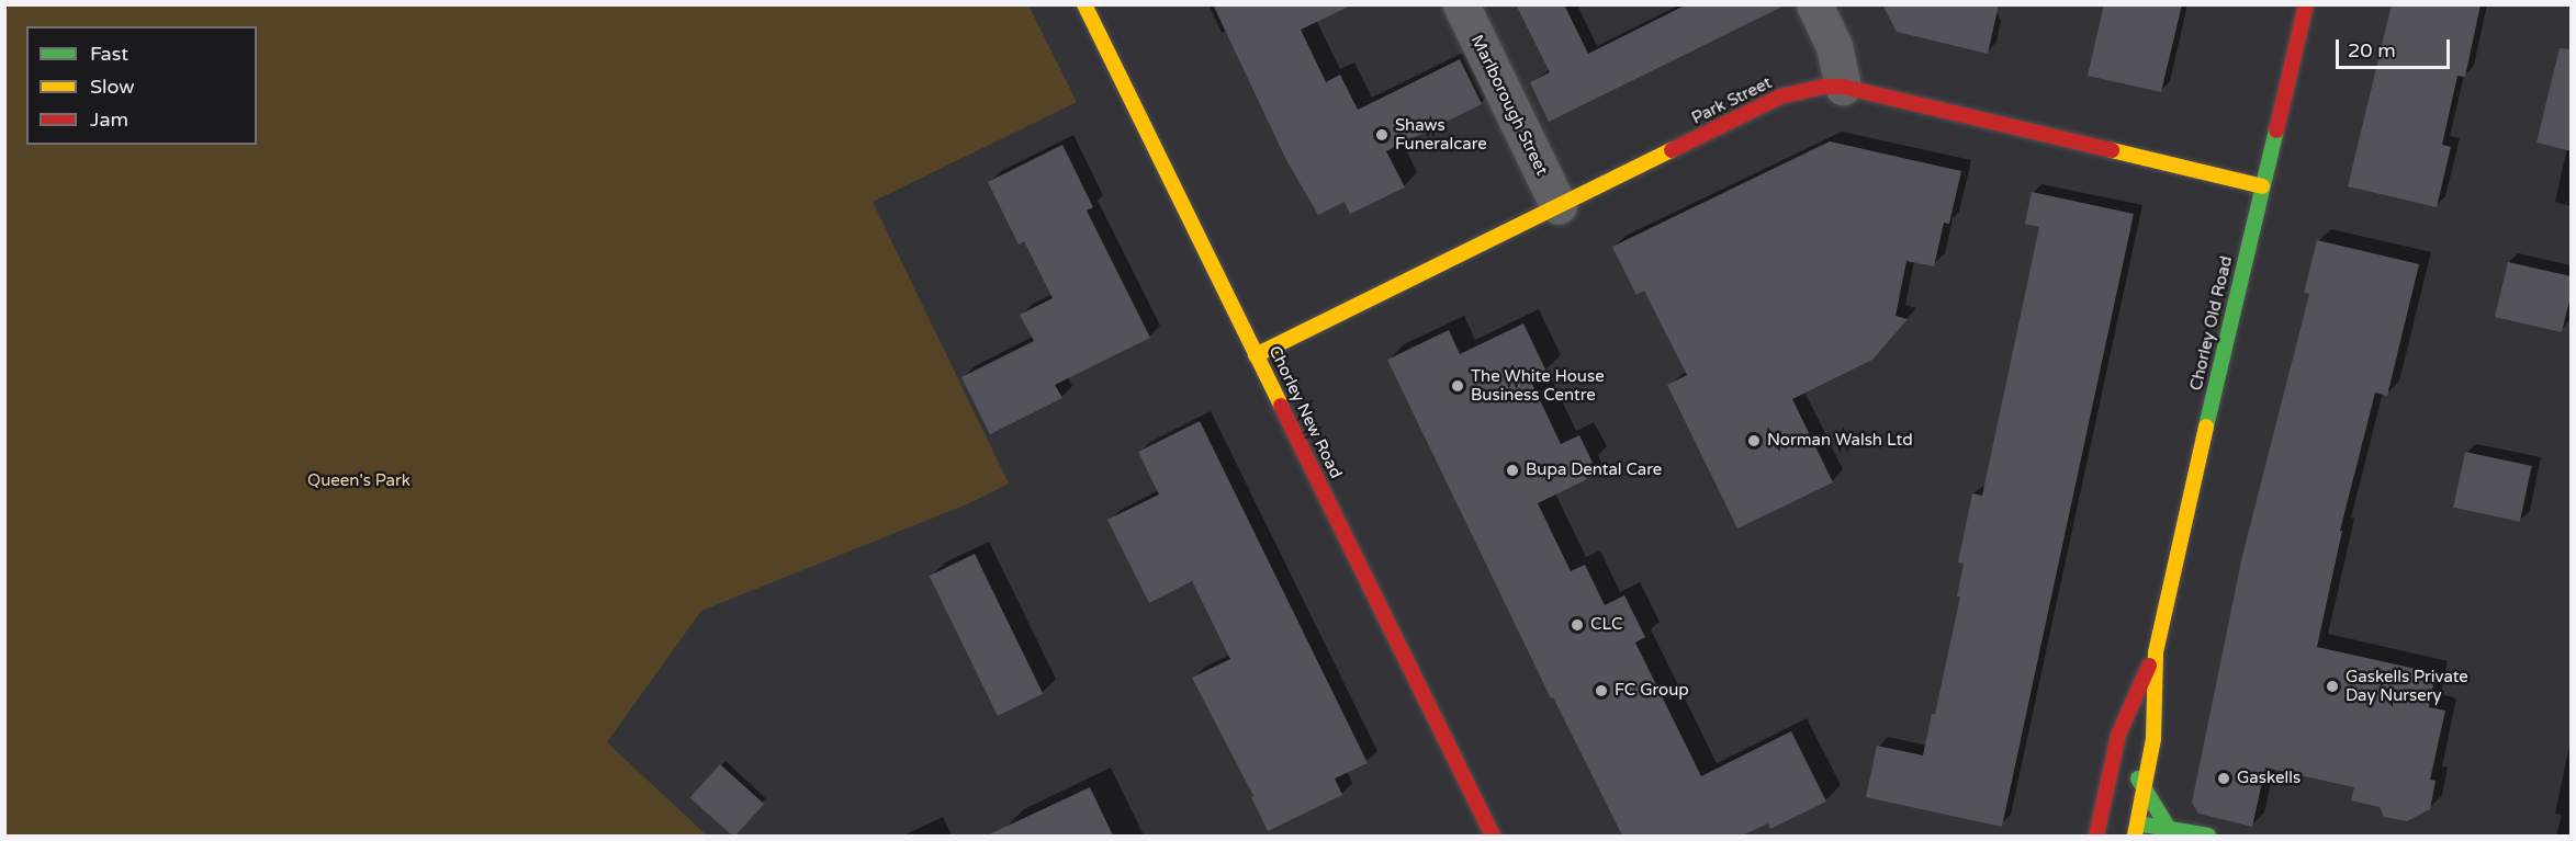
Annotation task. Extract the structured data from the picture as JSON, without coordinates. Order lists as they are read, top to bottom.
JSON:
{
  "streets": {
    "main road": ["Park Street", "Chorley Old Road", "Chorley New Road"],
    "street": ["Marlborough Street"]
  },
  "crossings": [
    ["Park Street", "Marlborough Street"],
    ["Park Street", "Chorley Old Road"],
    ["Park Street", "Chorley New Road"]
  ],
  "parks": ["Queen's Park"],
  "places": [
    "Shaws Funeralcare",
    "The White House Business Centre",
    "Norman Walsh Ltd",
    "Bupa Dental Care",
    "CLC",
    "Gaskells Private Day Nursery",
    "FC Group",
    "Gaskells"
  ],
  "legend": ["Fast", "Slow", "Jam"],
  "scale_bar": "20 m"
}
